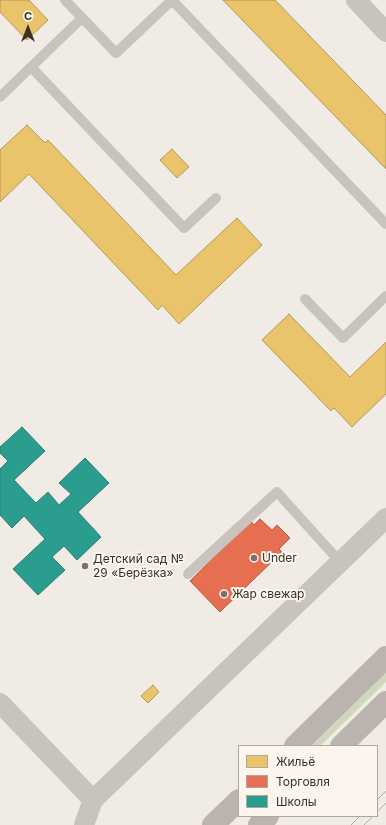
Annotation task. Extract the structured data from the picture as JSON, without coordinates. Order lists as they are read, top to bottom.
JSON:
{
  "places": ["Under", "Детский сад № 29 «Берёзка»", "Жар свежар"],
  "legend": ["Жильё", "Торговля", "Школы"],
  "north": "top"
}
